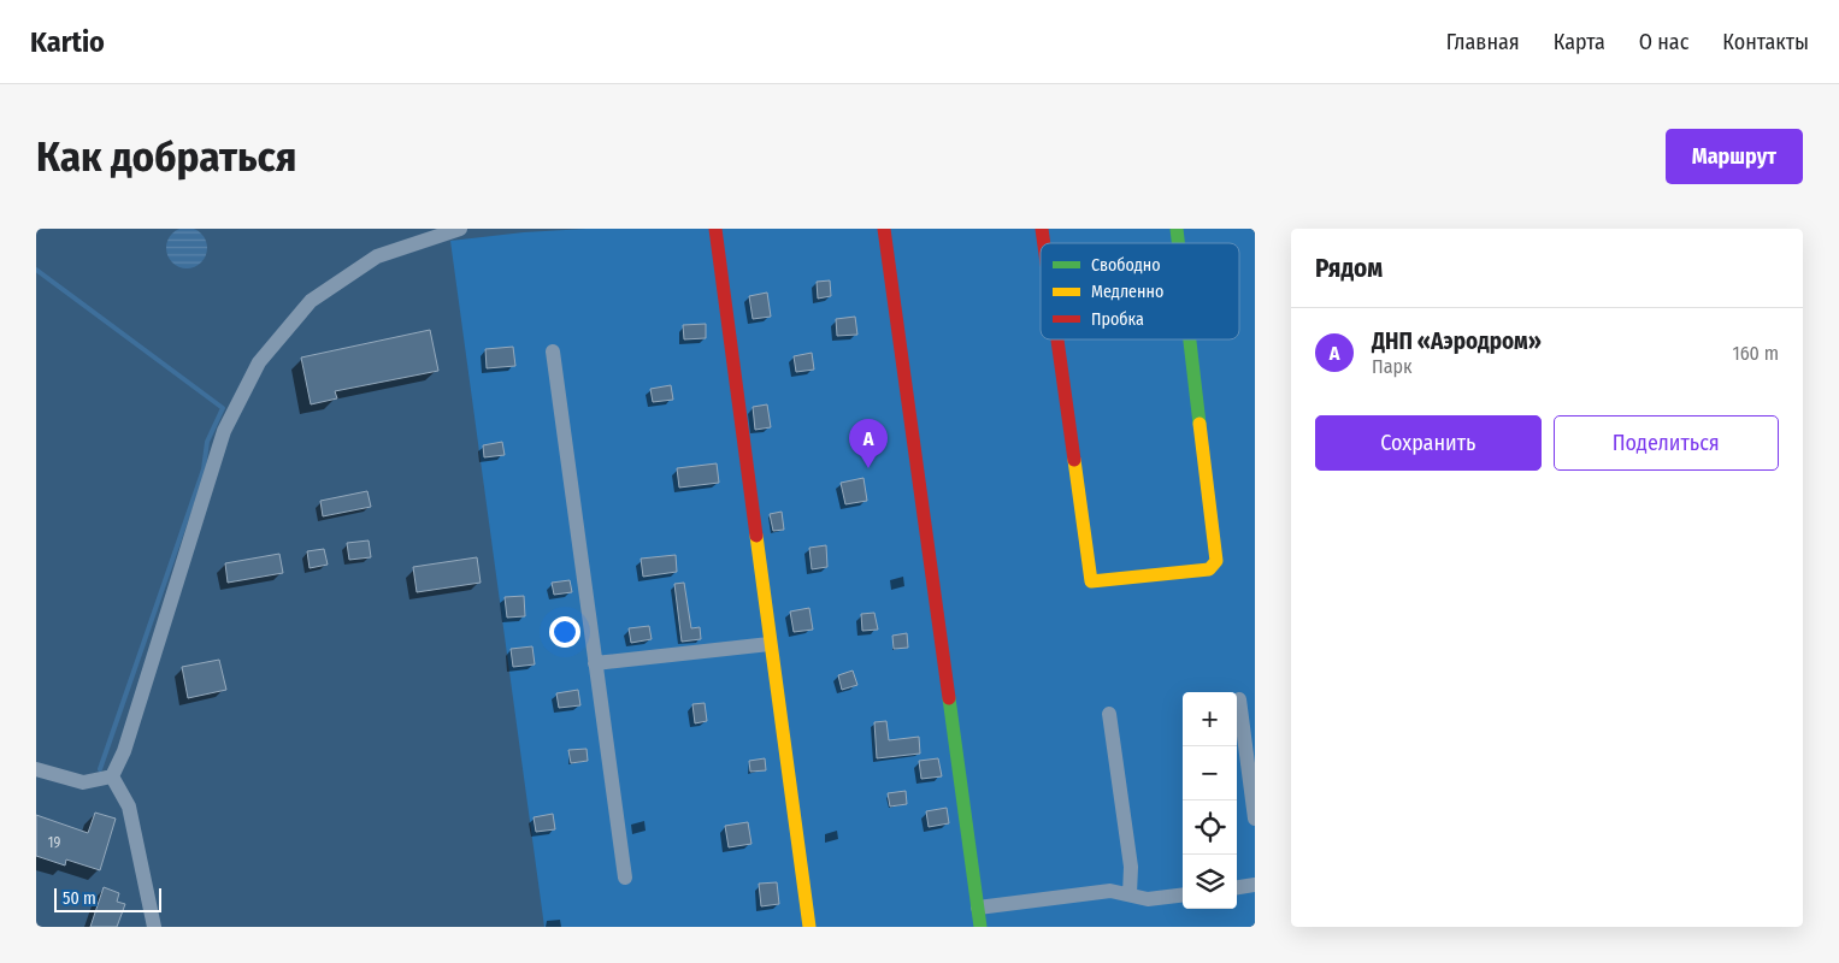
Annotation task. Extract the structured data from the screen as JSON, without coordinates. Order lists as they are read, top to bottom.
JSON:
{
  "house_numbers": ["19"],
  "legend": ["Свободно", "Медленно", "Пробка"],
  "scale_bar": "50 m",
  "page": {
    "header": "Kartio",
    "nav": [
      "Главная",
      "Карта",
      "О нас",
      "Контакты"
    ],
    "buttons": [
      "Маршрут",
      ["Сохранить", "Поделиться"]
    ],
    "title": "Как добраться",
    "heading": "Рядом",
    "list": [
      {
        "mark": "A",
        "name": "ДНП «Аэродром»",
        "note": "Парк",
        "value": "160 m"
      }
    ],
    "pins": "A",
    "map_buttons": ["+", "−"],
    "scale": "50 m"
  }
}
